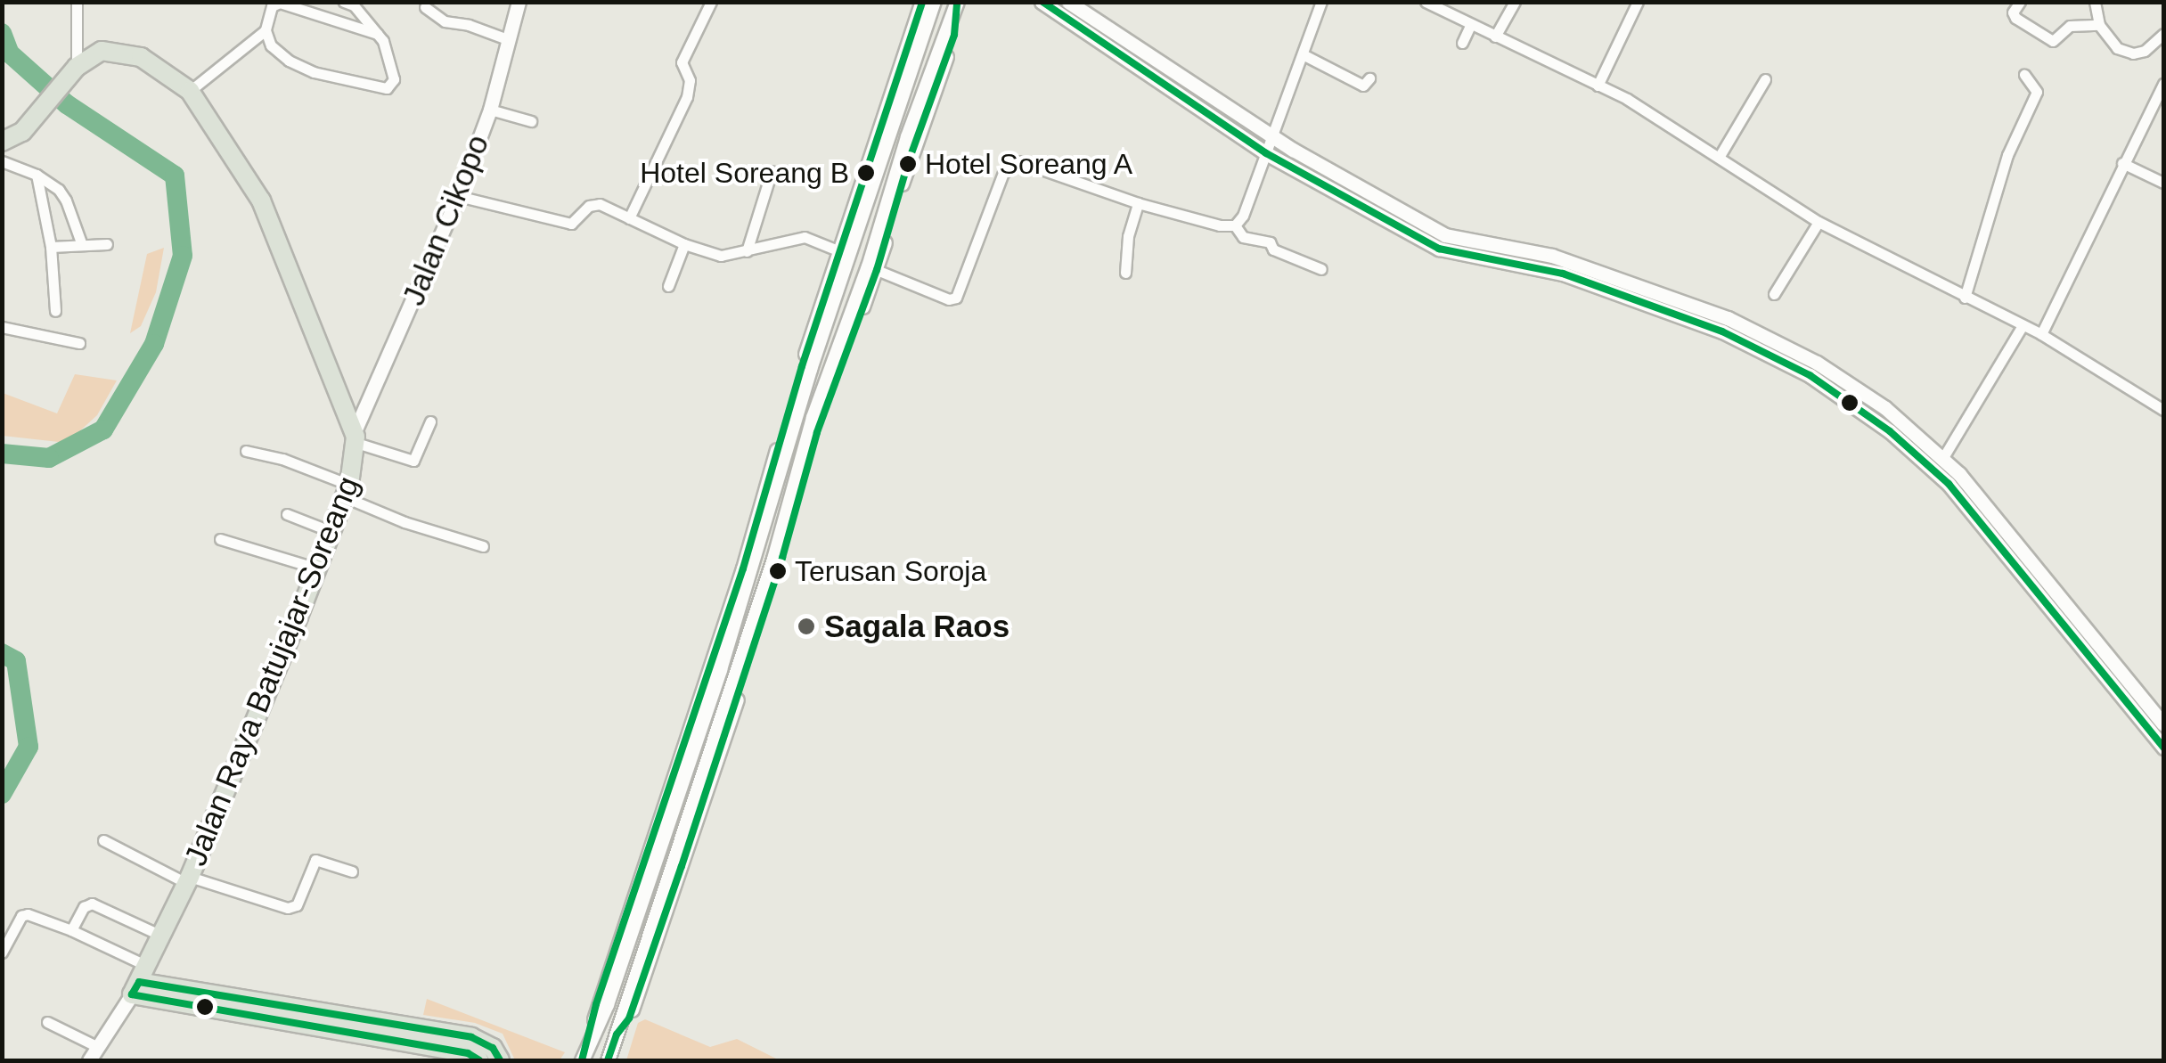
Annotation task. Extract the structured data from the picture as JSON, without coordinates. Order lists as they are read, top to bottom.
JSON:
{
  "streets": {
    "highway": ["Jalan Raya Batujajar-Soreang"],
    "main road": ["Jalan Cikopo"]
  },
  "crossings": [
    ["Jalan Cikopo", "Jalan Raya Batujajar-Soreang"]
  ],
  "places": [
    "Hotel Soreang A",
    "Hotel Soreang B",
    "Terusan Soroja",
    "Sagala Raos"
  ]
}
